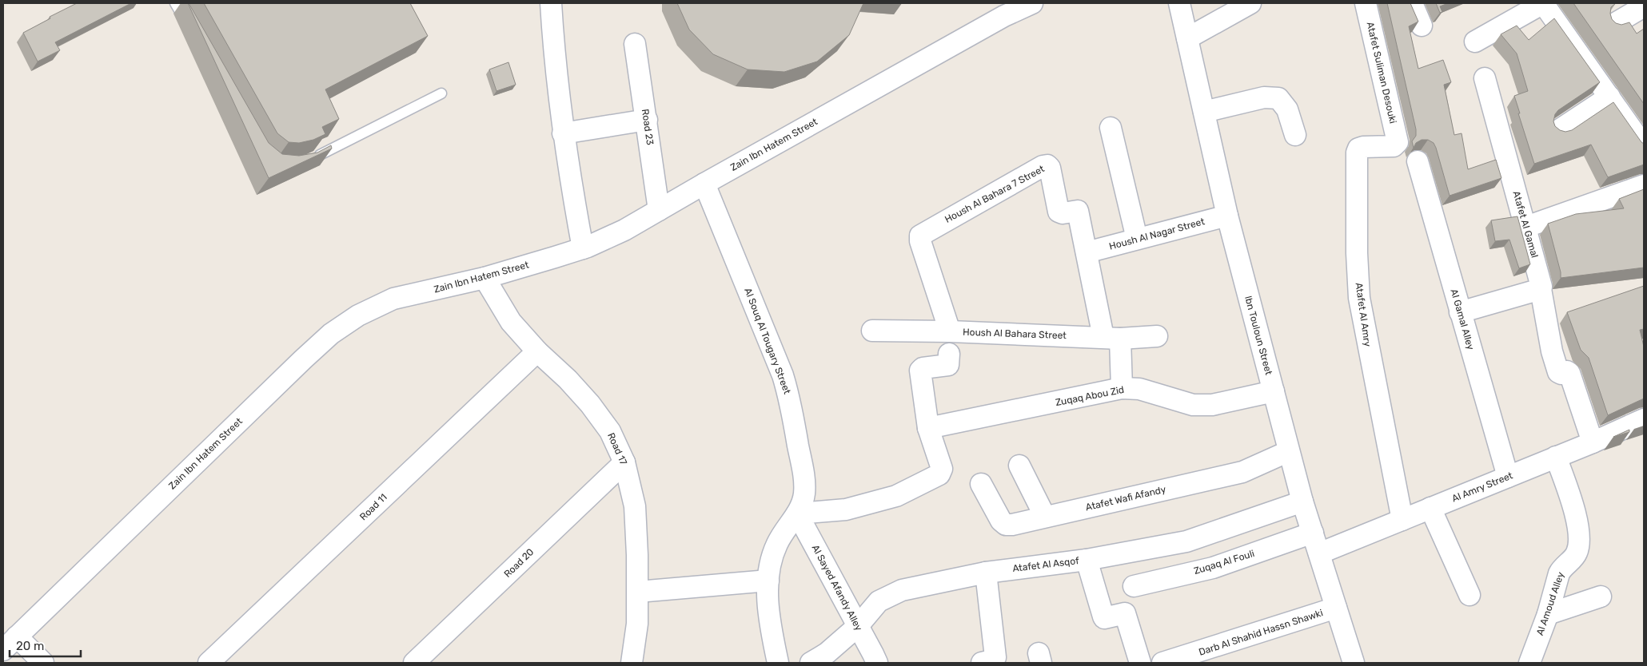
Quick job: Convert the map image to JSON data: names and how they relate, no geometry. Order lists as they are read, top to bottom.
{
  "streets": {
    "street": [
      "Atafet Suliman Desouki",
      "Road 23",
      "Zain Ibn Hatem Street",
      "Housh Al Bahara 7 Street",
      "Atafet Al Gamal",
      "Housh Al Nagar Street",
      "Atafet Al Amry",
      "Al Gamal Alley",
      "Housh Al Bahara Street",
      "Ibn Touloun Street",
      "Al Souq Al Tougary Street",
      "Zuqaq Abou Zid",
      "Road 17",
      "Al Amry Street",
      "Atafet Wafi Afandy",
      "Road 11",
      "Zuqaq Al Fouli",
      "Road 20",
      "Atafet Al Asqof",
      "Al Sayed Afandy Alley",
      "Al Amoud Alley",
      "Darb Al Shahid Hassn Shawki"
    ]
  },
  "crossings": [
    ["Atafet Suliman Desouki", "Atafet Al Amry"],
    ["Road 23", "Zain Ibn Hatem Street"],
    ["Zain Ibn Hatem Street", "Al Souq Al Tougary Street"],
    ["Zain Ibn Hatem Street", "Road 17"],
    ["Housh Al Bahara 7 Street", "Housh Al Nagar Street"],
    ["Housh Al Bahara 7 Street", "Housh Al Bahara Street"],
    ["Housh Al Bahara 7 Street", "Zuqaq Abou Zid"],
    ["Atafet Al Gamal", "Al Amry Street"],
    ["Housh Al Nagar Street", "Ibn Touloun Street"],
    ["Atafet Al Amry", "Al Amry Street"],
    ["Al Gamal Alley", "Al Amry Street"],
    ["Ibn Touloun Street", "Zuqaq Abou Zid"],
    ["Ibn Touloun Street", "Al Amry Street"],
    ["Ibn Touloun Street", "Atafet Wafi Afandy"],
    ["Ibn Touloun Street", "Zuqaq Al Fouli"],
    ["Ibn Touloun Street", "Atafet Al Asqof"],
    ["Ibn Touloun Street", "Darb Al Shahid Hassn Shawki"],
    ["Al Souq Al Tougary Street", "Al Sayed Afandy Alley"],
    ["Road 17", "Road 11"],
    ["Road 17", "Road 20"],
    ["Al Amry Street", "Al Amoud Alley"],
    ["Atafet Al Asqof", "Al Sayed Afandy Alley"]
  ],
  "scale_bar": "20 m"
}
